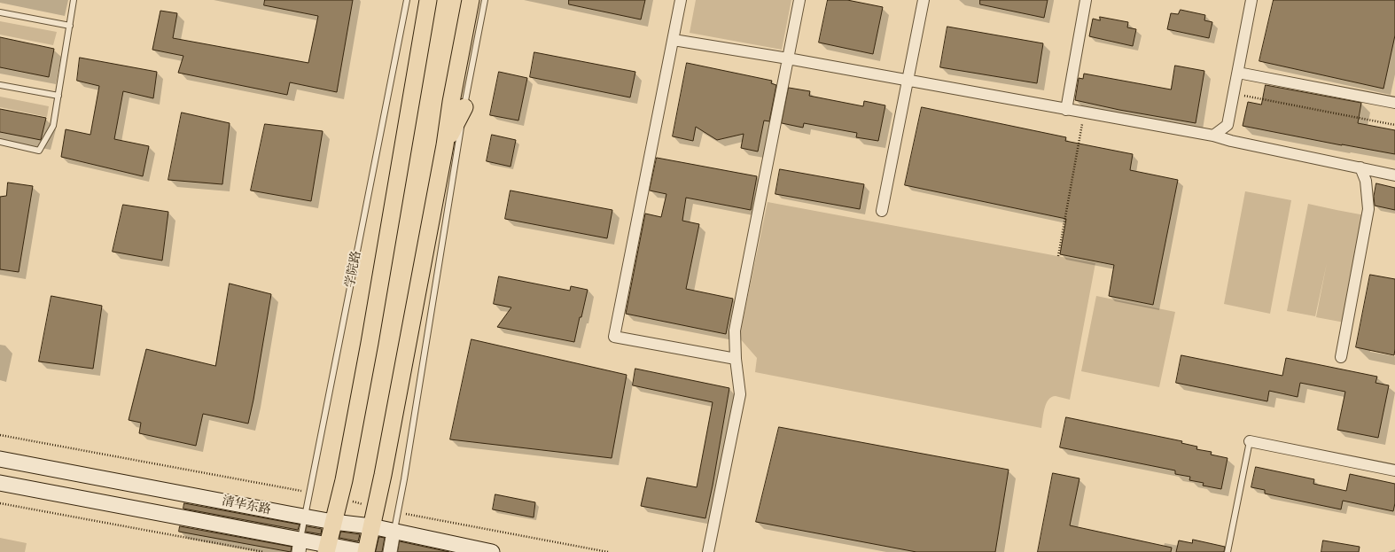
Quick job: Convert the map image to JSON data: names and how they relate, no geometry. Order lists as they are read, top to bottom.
{
  "streets": {
    "main road": ["清华东路"],
    "lane": ["学院路"]
  },
  "crossings": [
    ["学院路", "清华东路"]
  ]
}
